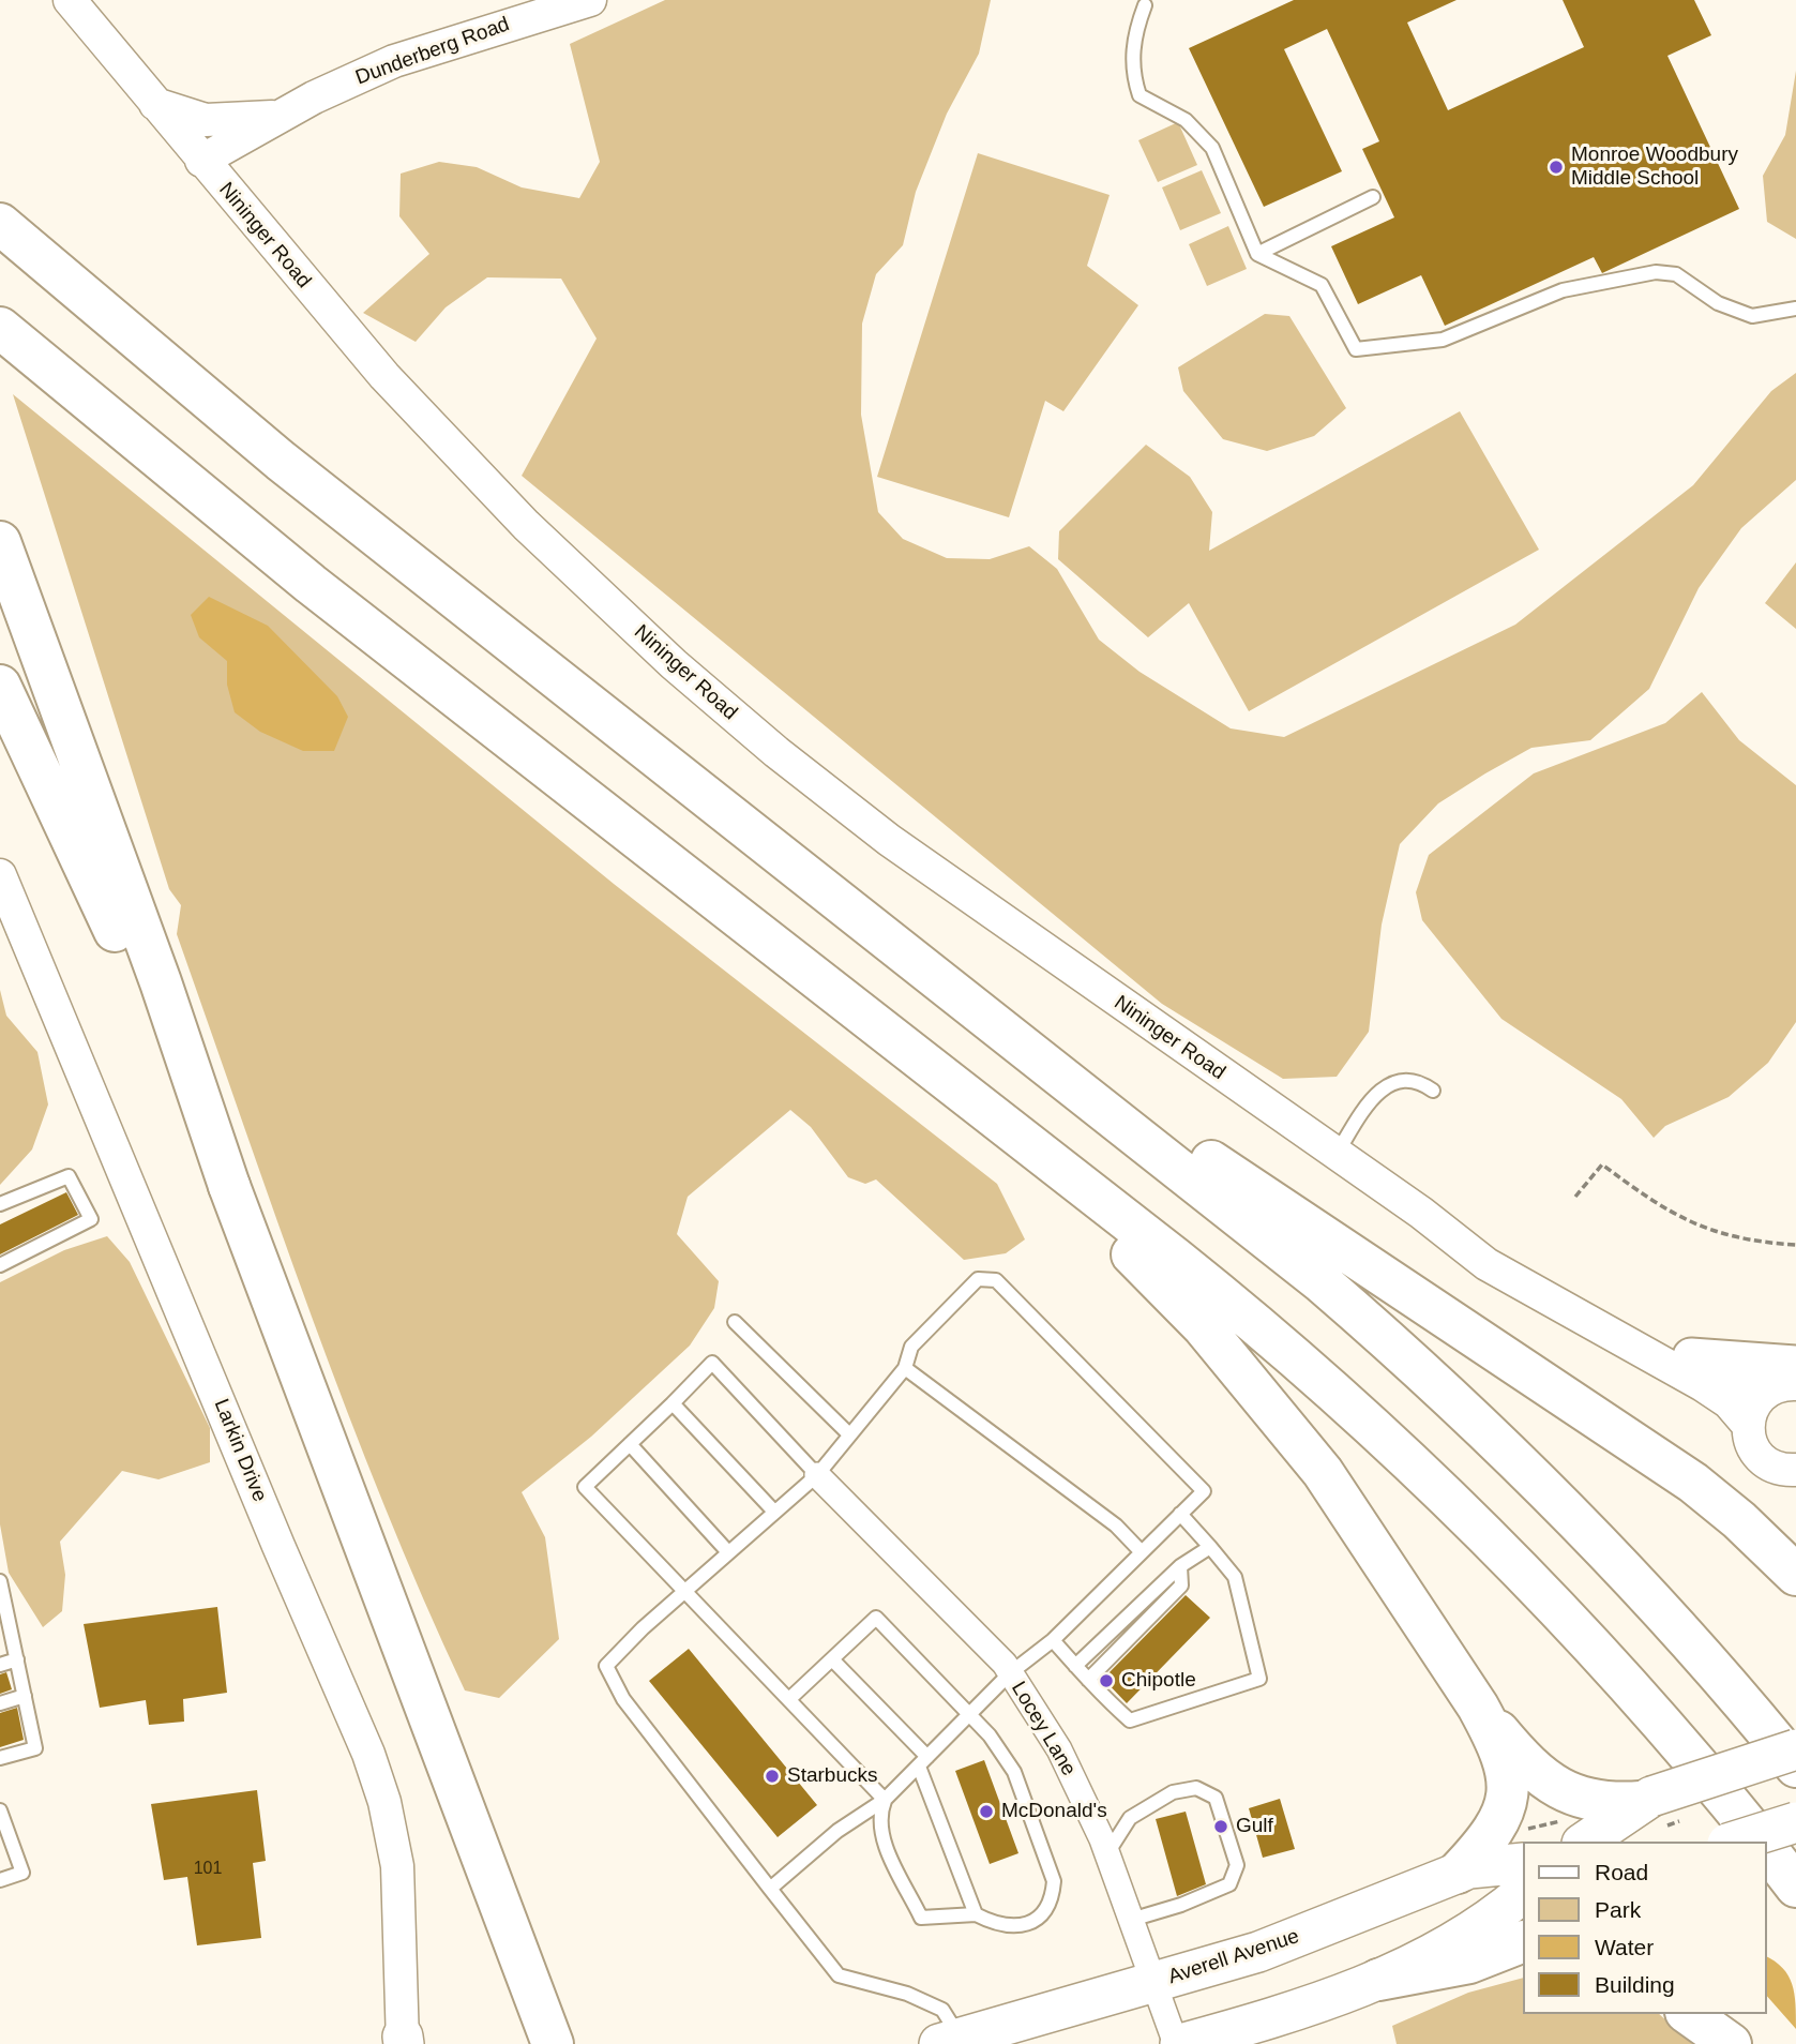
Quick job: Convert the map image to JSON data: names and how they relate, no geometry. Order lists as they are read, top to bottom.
{
  "streets": {
    "main road": ["Averell Avenue"],
    "street": [
      "Dunderberg Road",
      "Nininger Road",
      "Larkin Drive",
      "Locey Lane"
    ]
  },
  "crossings": [
    ["Dunderberg Road", "Nininger Road"],
    ["Locey Lane", "Averell Avenue"]
  ],
  "places": [
    "Monroe Woodbury Middle School",
    "Chipotle",
    "Starbucks",
    "McDonald's",
    "Gulf"
  ],
  "house_numbers": ["101"],
  "legend": [
    "Road",
    "Park",
    "Water",
    "Building"
  ]
}
